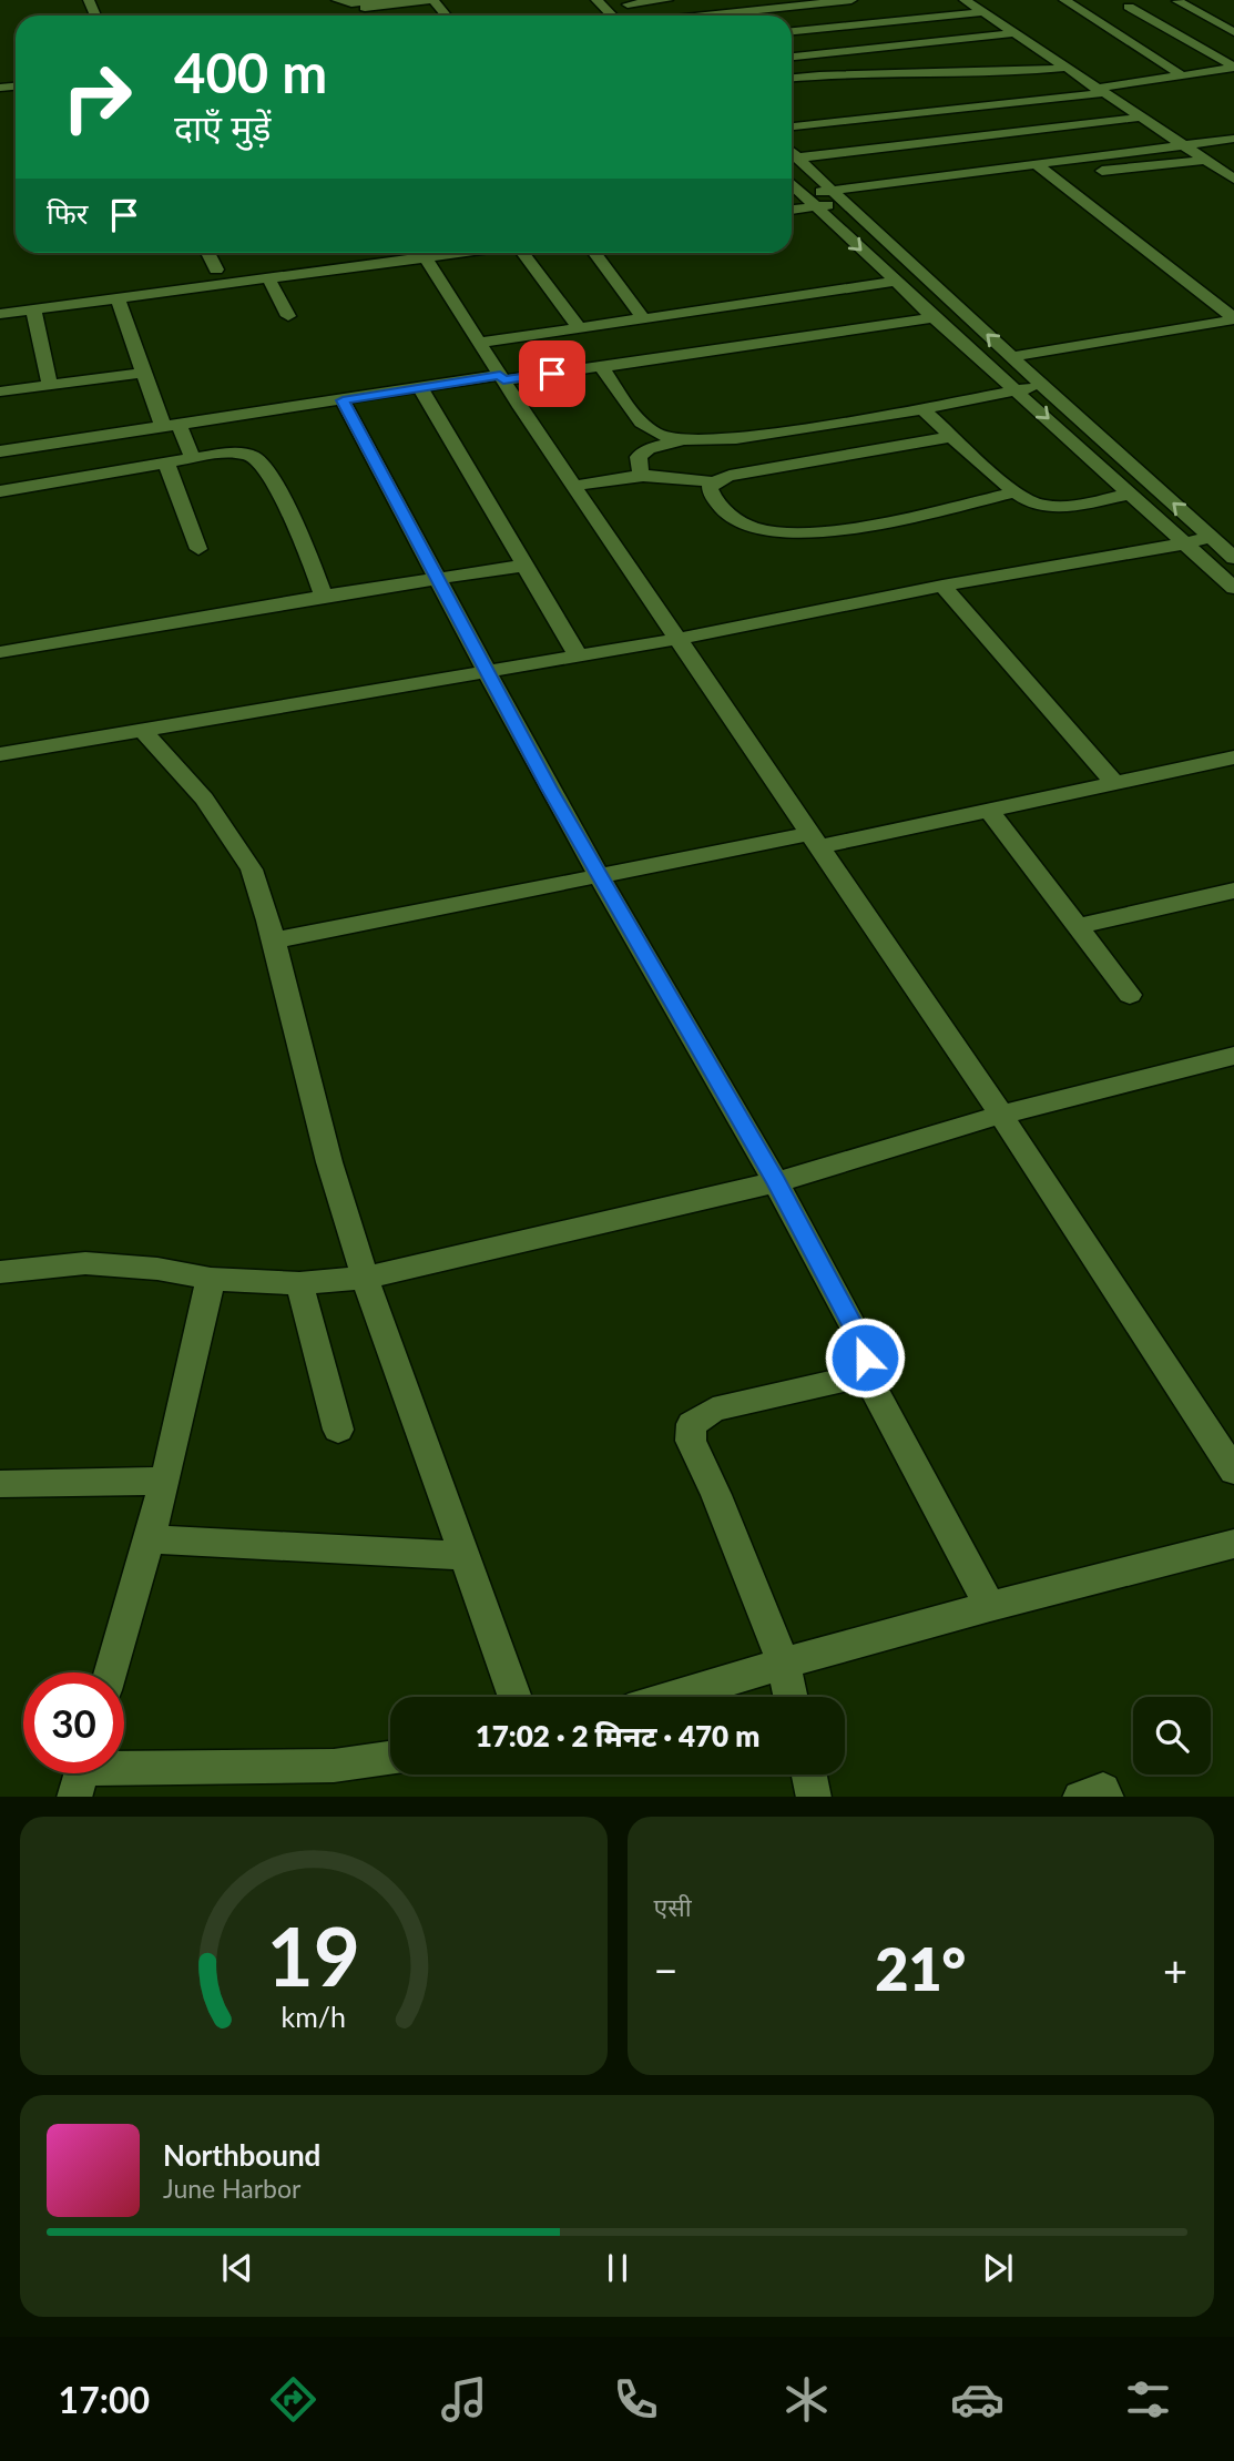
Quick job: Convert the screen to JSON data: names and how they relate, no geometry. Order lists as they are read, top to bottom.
{
  "page": {
    "turn": ["400 m", "दाएँ मुड़ें"],
    "then": "फिर",
    "limit": "30",
    "trip": "17:02 · 2 मिनट · 470 m",
    "tile": "एसी",
    "heat": ["−", "21°", "+"],
    "song": ["Northbound", "June Harbor"],
    "tabs": "17:00",
    "gauge": ["19", "km/h"]
  }
}
